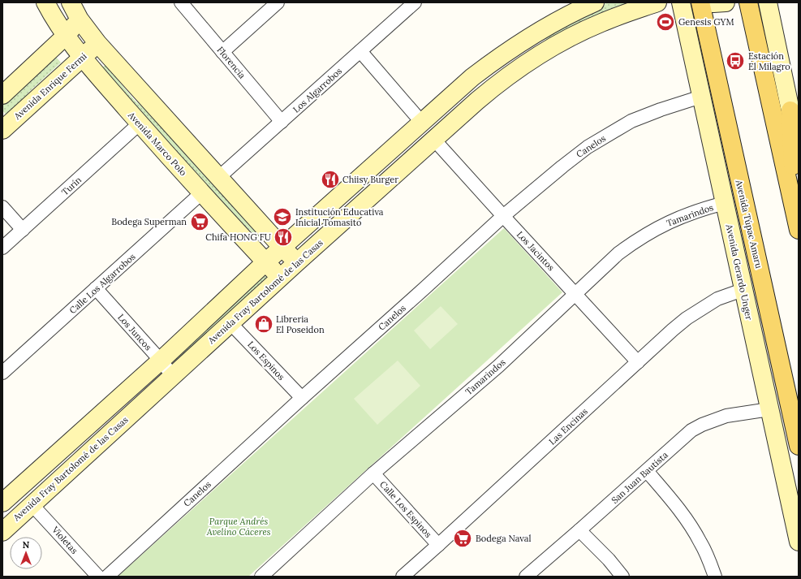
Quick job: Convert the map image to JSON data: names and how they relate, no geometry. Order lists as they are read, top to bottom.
{
  "streets": {
    "main road": ["Avenida Túpac Amaru"],
    "street": [
      "Florencia",
      "Avenida Enrique Fermi",
      "Los Algarrobos",
      "Avenida Marco Polo",
      "Canelos",
      "Turín",
      "Tamarindos",
      "Los Jacintos",
      "Avenida Gerardo Unger",
      "Calle Los Algarrobos",
      "Avenida Fray Bartolomé de las Casas",
      "Los Juncos",
      "Los Espinos",
      "Las Encinas",
      "San Juan Bautista",
      "Calle Los Espinos",
      "Violetas"
    ]
  },
  "crossings": [
    ["Florencia", "Los Algarrobos"],
    ["Avenida Enrique Fermi", "Avenida Marco Polo"],
    ["Avenida Marco Polo", "Turín"],
    ["Avenida Marco Polo", "Calle Los Algarrobos"],
    ["Avenida Marco Polo", "Avenida Fray Bartolomé de las Casas"],
    ["Canelos", "Los Jacintos"],
    ["Canelos", "Avenida Gerardo Unger"],
    ["Canelos", "Los Espinos"],
    ["Tamarindos", "Los Jacintos"],
    ["Tamarindos", "Avenida Gerardo Unger"],
    ["Tamarindos", "Calle Los Espinos"],
    ["Los Jacintos", "Avenida Fray Bartolomé de las Casas"],
    ["Los Jacintos", "Las Encinas"],
    ["Avenida Gerardo Unger", "Las Encinas"],
    ["Avenida Gerardo Unger", "San Juan Bautista"],
    ["Calle Los Algarrobos", "Los Juncos"],
    ["Avenida Fray Bartolomé de las Casas", "Los Juncos"],
    ["Avenida Fray Bartolomé de las Casas", "Los Espinos"],
    ["Avenida Fray Bartolomé de las Casas", "Violetas"],
    ["Las Encinas", "Calle Los Espinos"]
  ],
  "parks": ["Parque Andrés Avelino Cáceres"],
  "places": {
    "sports": ["Genesis GYM"],
    "bus stop": ["Estación El Milagro"],
    "restaurant": ["Chiisy Burger", "Chifa HONG FU"],
    "school or university": ["Institución Educativa Inicial Tomasito"],
    "supermarket": ["Bodega Superman", "Bodega Naval"],
    "shop": ["Libreria El Poseidon"]
  },
  "north": "top"
}
